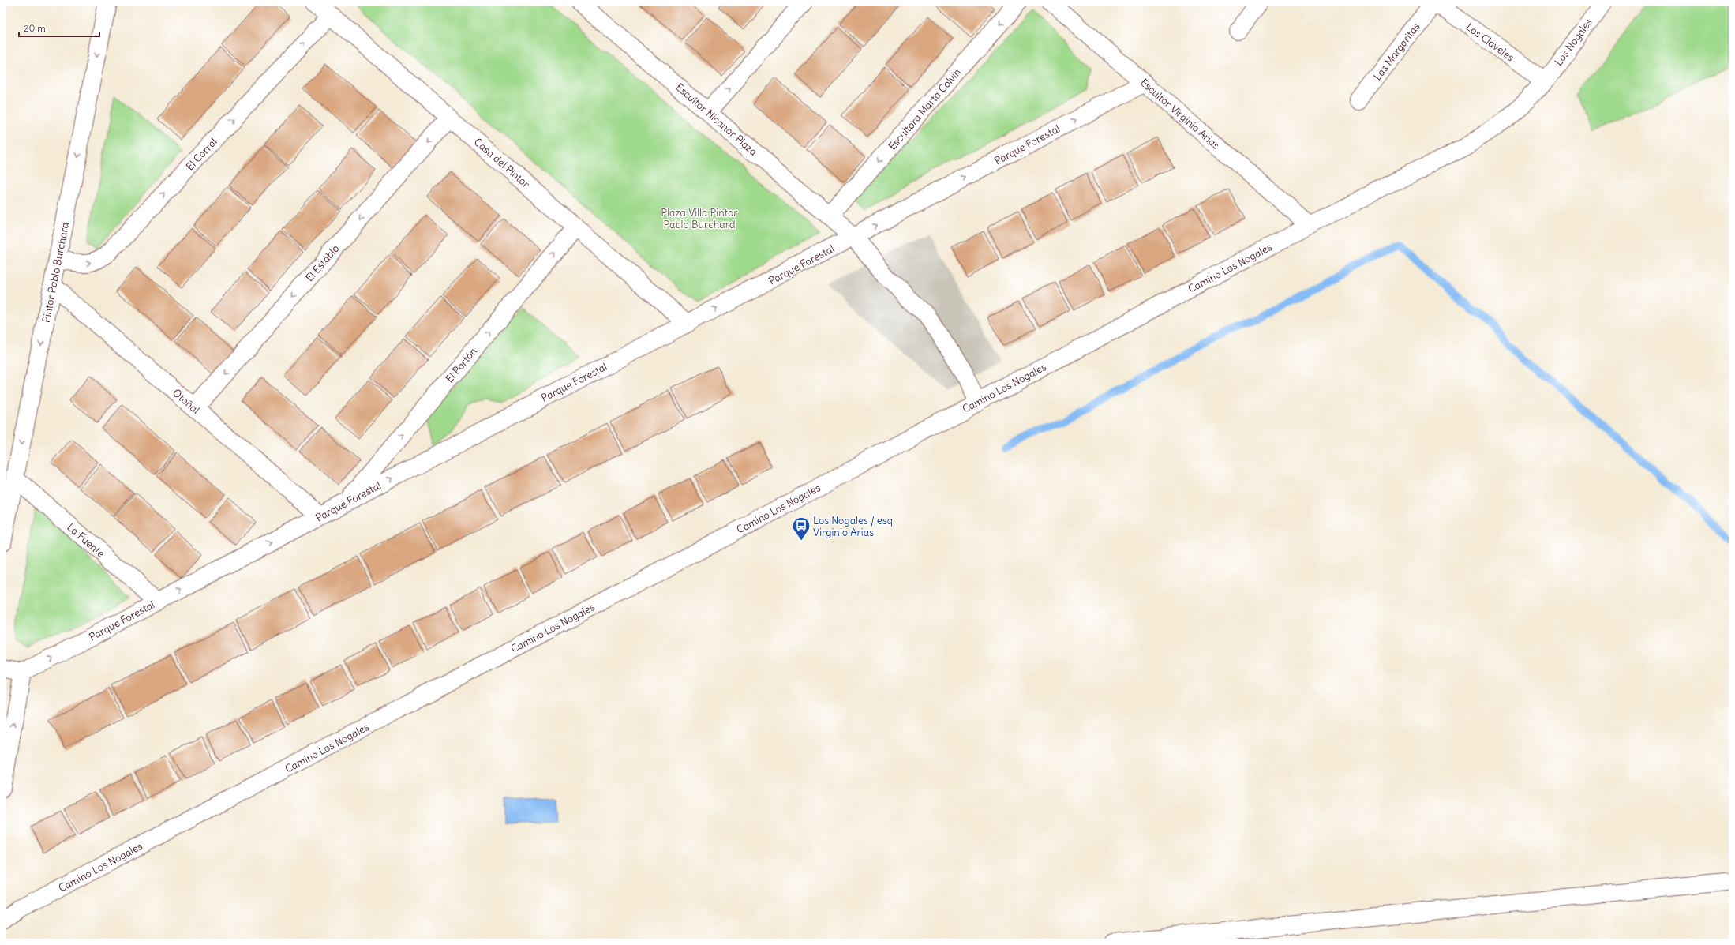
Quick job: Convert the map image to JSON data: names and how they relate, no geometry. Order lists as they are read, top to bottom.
{
  "streets": {
    "street": [
      "Los Claveles",
      "Los Nogales",
      "Las Margaritas",
      "Escultora Marta Colvin",
      "Escultor Virginio Arias",
      "Escultor Nicanor Plaza",
      "Parque Forestal",
      "El Corral",
      "Casa del Pintor",
      "El Establo",
      "Camino Los Nogales",
      "Pintor Pablo Burchard",
      "El Portón",
      "Otoñal",
      "La Fuente"
    ]
  },
  "crossings": [
    ["Los Claveles", "Los Nogales"],
    ["Los Claveles", "Camino Los Nogales"],
    ["Los Nogales", "Camino Los Nogales"],
    ["Escultora Marta Colvin", "Escultor Nicanor Plaza"],
    ["Escultor Virginio Arias", "Parque Forestal"],
    ["Escultor Virginio Arias", "Camino Los Nogales"],
    ["Escultor Nicanor Plaza", "Parque Forestal"],
    ["Escultor Nicanor Plaza", "Camino Los Nogales"],
    ["Parque Forestal", "Casa del Pintor"],
    ["Parque Forestal", "El Portón"],
    ["Parque Forestal", "Otoñal"],
    ["Parque Forestal", "La Fuente"],
    ["El Corral", "Casa del Pintor"],
    ["El Corral", "Pintor Pablo Burchard"],
    ["Casa del Pintor", "El Establo"],
    ["Casa del Pintor", "El Portón"],
    ["El Establo", "Otoñal"],
    ["Pintor Pablo Burchard", "Otoñal"],
    ["Pintor Pablo Burchard", "La Fuente"]
  ],
  "one_way": [
    "Escultora Marta Colvin",
    "Parque Forestal",
    "El Corral",
    "El Establo",
    "Pintor Pablo Burchard",
    "El Portón"
  ],
  "parks": ["Plaza Villa Pintor Pablo Burchard"],
  "places": {
    "bus stop": ["Los Nogales / esq. Virginio Arias"]
  },
  "scale_bar": "20 m"
}
